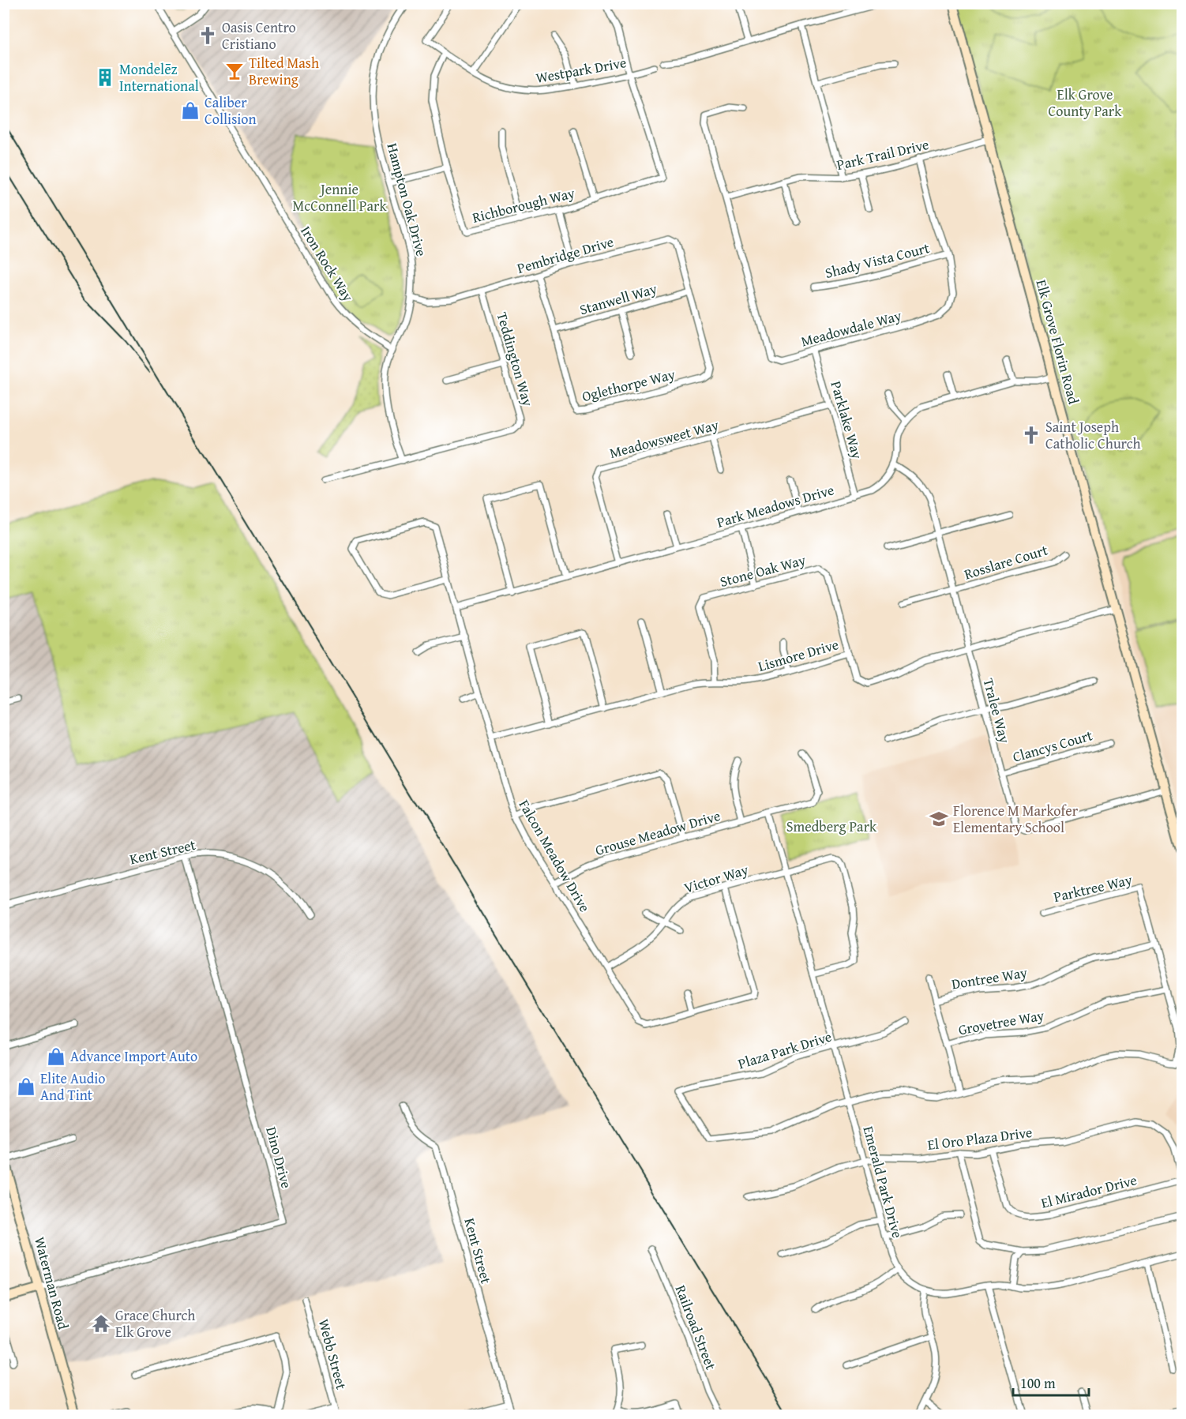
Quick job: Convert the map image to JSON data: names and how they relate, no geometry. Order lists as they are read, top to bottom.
{
  "streets": {
    "main road": ["Elk Grove Florin Road", "Waterman Road"],
    "street": [
      "Westpark Drive",
      "Park Trail Drive",
      "Hampton Oak Drive",
      "Richborough Way",
      "Pembridge Drive",
      "Shady Vista Court",
      "Iron Rock Way",
      "Stanwell Way",
      "Meadowdale Way",
      "Teddington Way",
      "Oglethorpe Way",
      "Parklake Way",
      "Meadowsweet Way",
      "Park Meadows Drive",
      "Rosslare Court",
      "Stone Oak Way",
      "Lismore Drive",
      "Tralee Way",
      "Clancys Court",
      "Grouse Meadow Drive",
      "Kent Street",
      "Falcon Meadow Drive",
      "Victor Way",
      "Parktree Way",
      "Dontree Way",
      "Grovetree Way",
      "Plaza Park Drive",
      "El Oro Plaza Drive",
      "Dino Drive",
      "Emerald Park Drive",
      "El Mirador Drive",
      "Railroad Street",
      "Webb Street"
    ]
  },
  "crossings": [
    ["Westpark Drive", "Richborough Way"],
    ["Park Trail Drive", "Meadowdale Way"],
    ["Park Trail Drive", "Elk Grove Florin Road"],
    ["Hampton Oak Drive", "Pembridge Drive"],
    ["Hampton Oak Drive", "Iron Rock Way"],
    ["Hampton Oak Drive", "Teddington Way"],
    ["Pembridge Drive", "Stanwell Way"],
    ["Pembridge Drive", "Teddington Way"],
    ["Pembridge Drive", "Oglethorpe Way"],
    ["Shady Vista Court", "Meadowdale Way"],
    ["Stanwell Way", "Oglethorpe Way"],
    ["Meadowdale Way", "Parklake Way"],
    ["Elk Grove Florin Road", "Park Meadows Drive"],
    ["Elk Grove Florin Road", "Lismore Drive"],
    ["Elk Grove Florin Road", "Tralee Way"],
    ["Parklake Way", "Meadowsweet Way"],
    ["Parklake Way", "Park Meadows Drive"],
    ["Meadowsweet Way", "Park Meadows Drive"],
    ["Park Meadows Drive", "Tralee Way"],
    ["Park Meadows Drive", "Falcon Meadow Drive"],
    ["Rosslare Court", "Tralee Way"],
    ["Stone Oak Way", "Lismore Drive"],
    ["Lismore Drive", "Tralee Way"],
    ["Lismore Drive", "Falcon Meadow Drive"],
    ["Tralee Way", "Clancys Court"],
    ["Grouse Meadow Drive", "Falcon Meadow Drive"],
    ["Grouse Meadow Drive", "Emerald Park Drive"],
    ["Kent Street", "Dino Drive"],
    ["Falcon Meadow Drive", "Victor Way"],
    ["Victor Way", "Emerald Park Drive"],
    ["Parktree Way", "Dontree Way"],
    ["Parktree Way", "Grovetree Way"],
    ["Parktree Way", "Plaza Park Drive"],
    ["Plaza Park Drive", "Emerald Park Drive"],
    ["El Oro Plaza Drive", "Emerald Park Drive"],
    ["El Oro Plaza Drive", "El Mirador Drive"],
    ["Dino Drive", "Waterman Road"]
  ],
  "parks": ["Elk Grove County Park", "Jennie McConnell Park", "Smedberg Park"],
  "places": {
    "church": ["Oasis Centro Cristiano", "Saint Joseph Catholic Church"],
    "bar": ["Tilted Mash Brewing"],
    "building": ["Mondelēz International"],
    "shop": ["Caliber Collision", "Advance Import Auto", "Elite Audio And Tint"],
    "school or university": ["Florence M Markofer Elementary School"],
    "temple": ["Grace Church Elk Grove"]
  },
  "scale_bar": "100 m"
}
